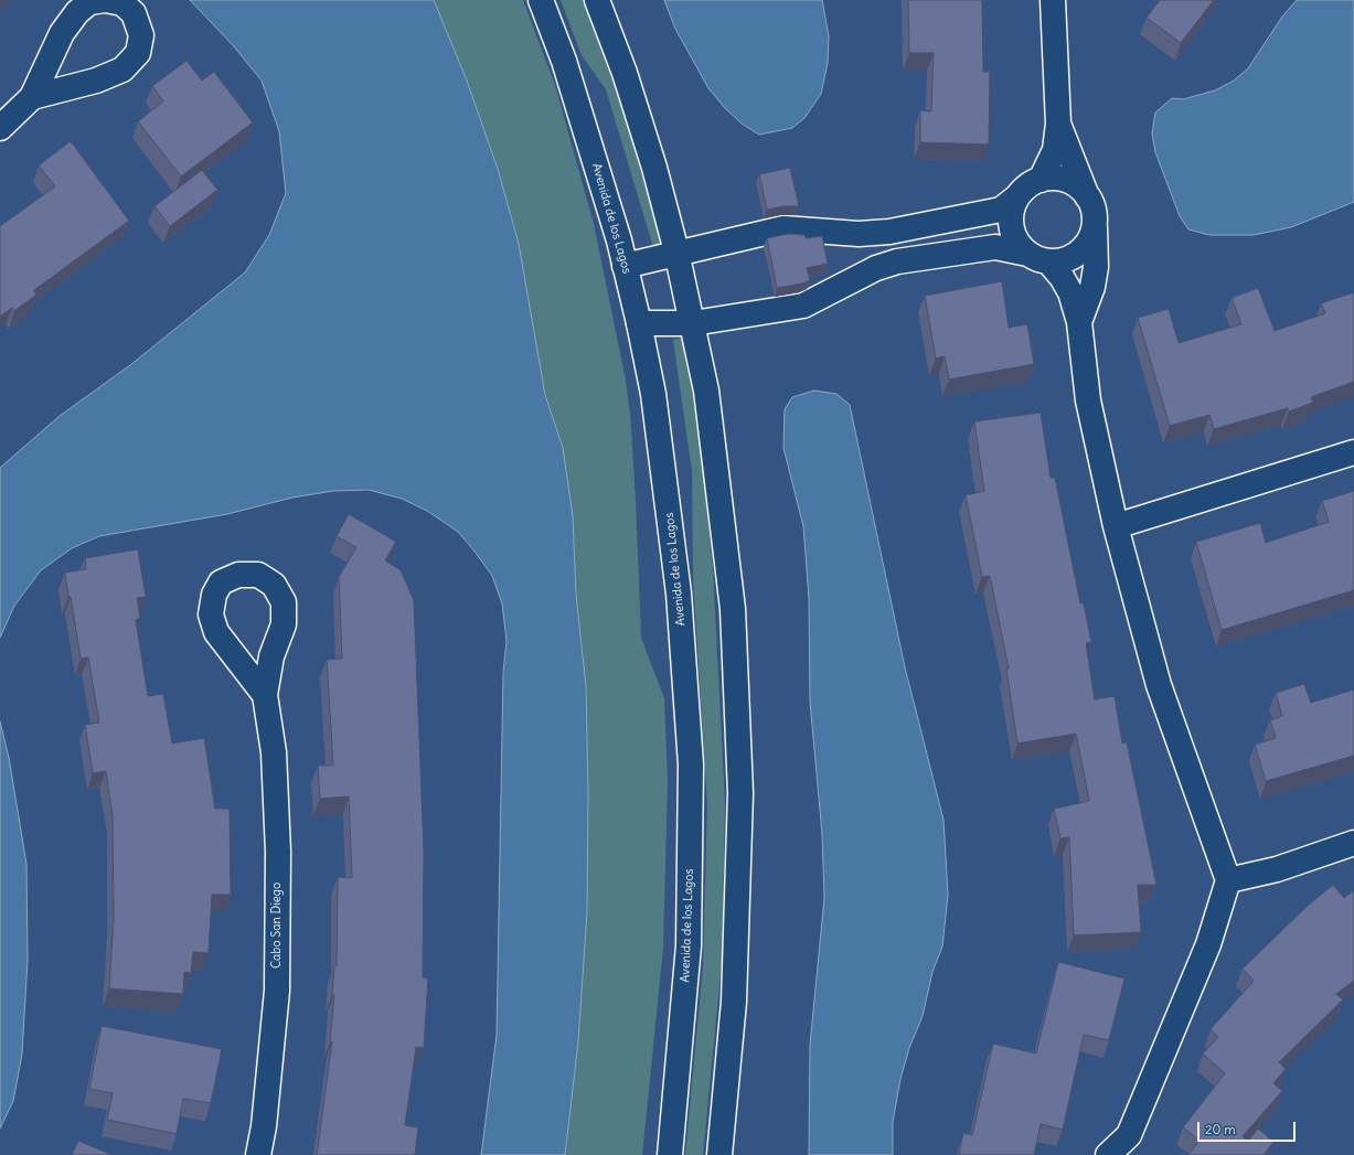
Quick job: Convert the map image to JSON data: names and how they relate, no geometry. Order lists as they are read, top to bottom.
{
  "streets": {
    "street": ["Avenida de los Lagos", "Cabo San Diego"]
  },
  "scale_bar": "20 m"
}
